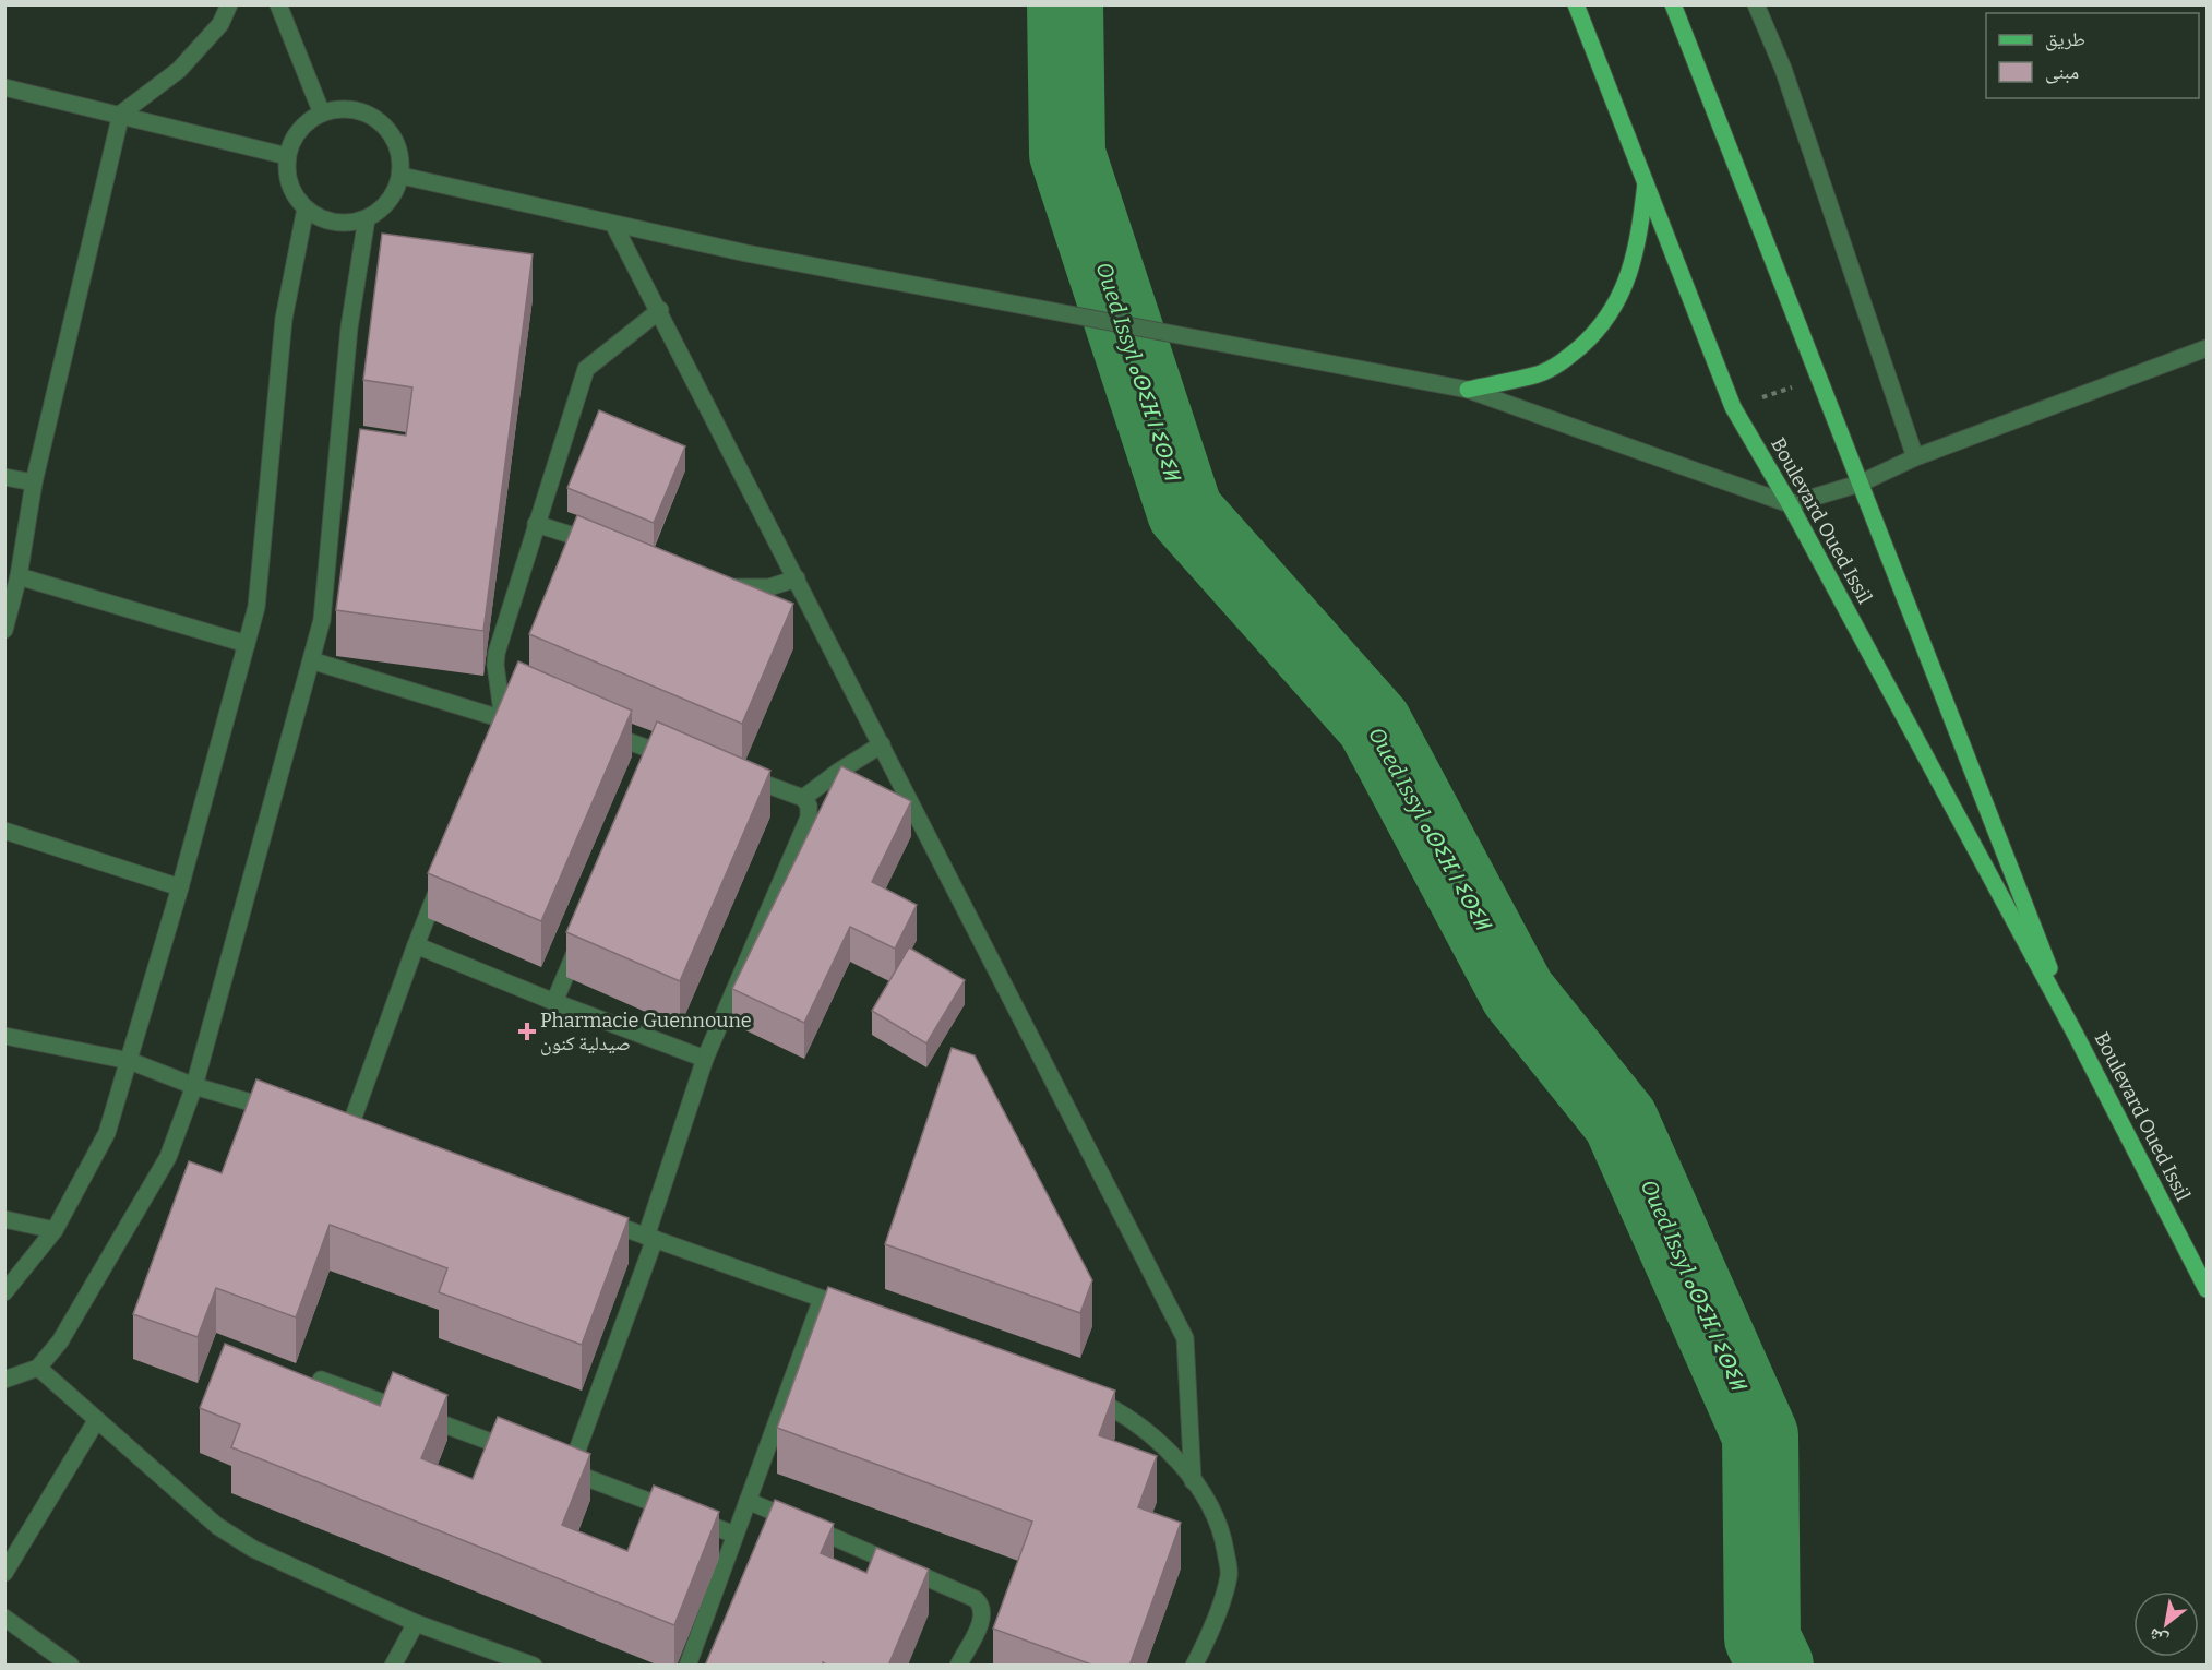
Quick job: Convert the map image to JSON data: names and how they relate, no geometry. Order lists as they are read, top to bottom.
{
  "streets": {
    "main road": ["Boulevard Oued Issil"]
  },
  "water": ["Oued Issyl ⴰⵙⵉⴼ ⵏ ⵉⵙⵉⵍ"],
  "places": {
    "health": ["Pharmacie Guennoune صيدلية كنون"]
  },
  "legend": ["طريق", "مبنى"],
  "north": "bottom left"
}
